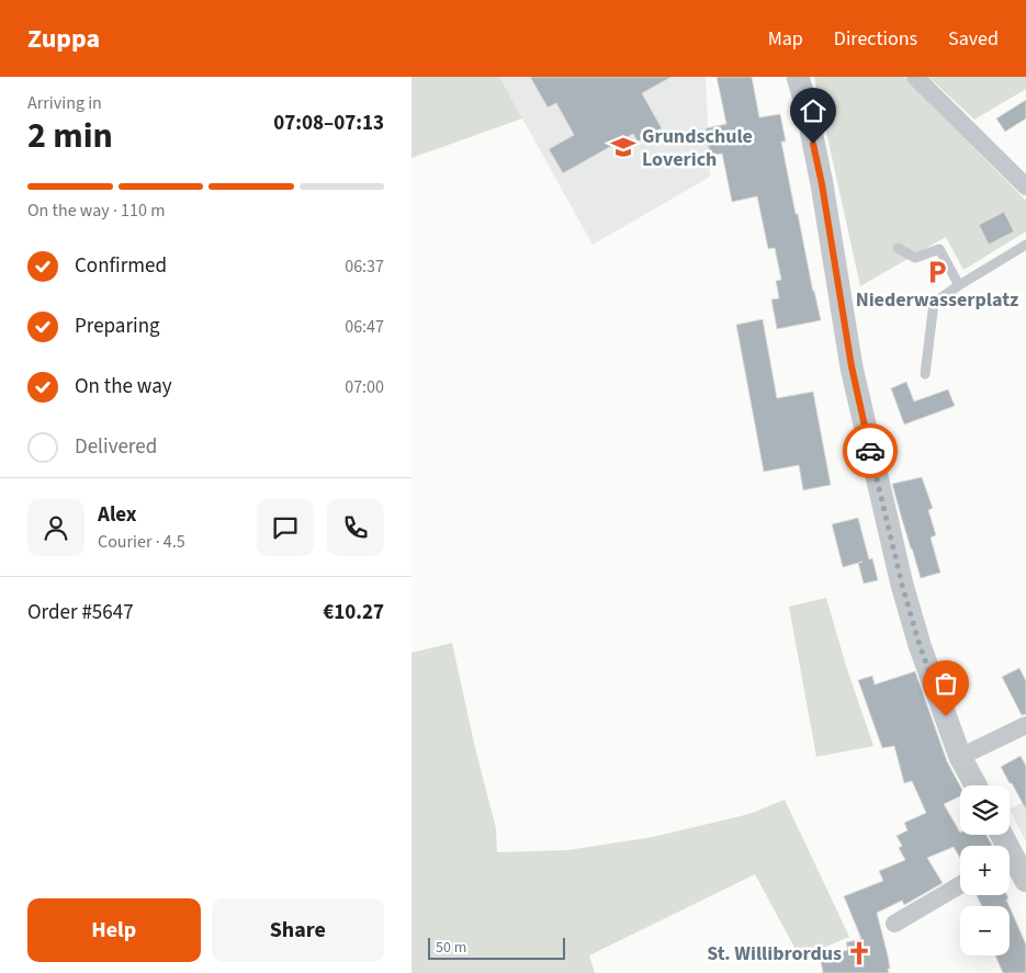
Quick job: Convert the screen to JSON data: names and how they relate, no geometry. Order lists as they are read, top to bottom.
{
  "places": {
    "school or university": ["Grundschule Loverich"],
    "parking": ["Niederwasserplatz"],
    "church": ["St. Willibrordus"]
  },
  "scale_bar": "50 m",
  "page": {
    "header": "Zuppa",
    "nav": ["Map", "Directions", "Saved"],
    "heading": ["2 min", "Arriving in", "07:08–07:13"],
    "panel": [
      "Alex",
      "Courier · 4.5",
      "Order #5647",
      "€10.27"
    ],
    "bar": "On the way · 110 m",
    "list": [
      ["Confirmed", "06:37"],
      ["Preparing", "06:47"],
      ["On the way", "07:00"],
      "Delivered"
    ],
    "map_buttons": ["+", "−"],
    "buttons": ["Help", "Share"],
    "scale": "50 m"
  }
}
